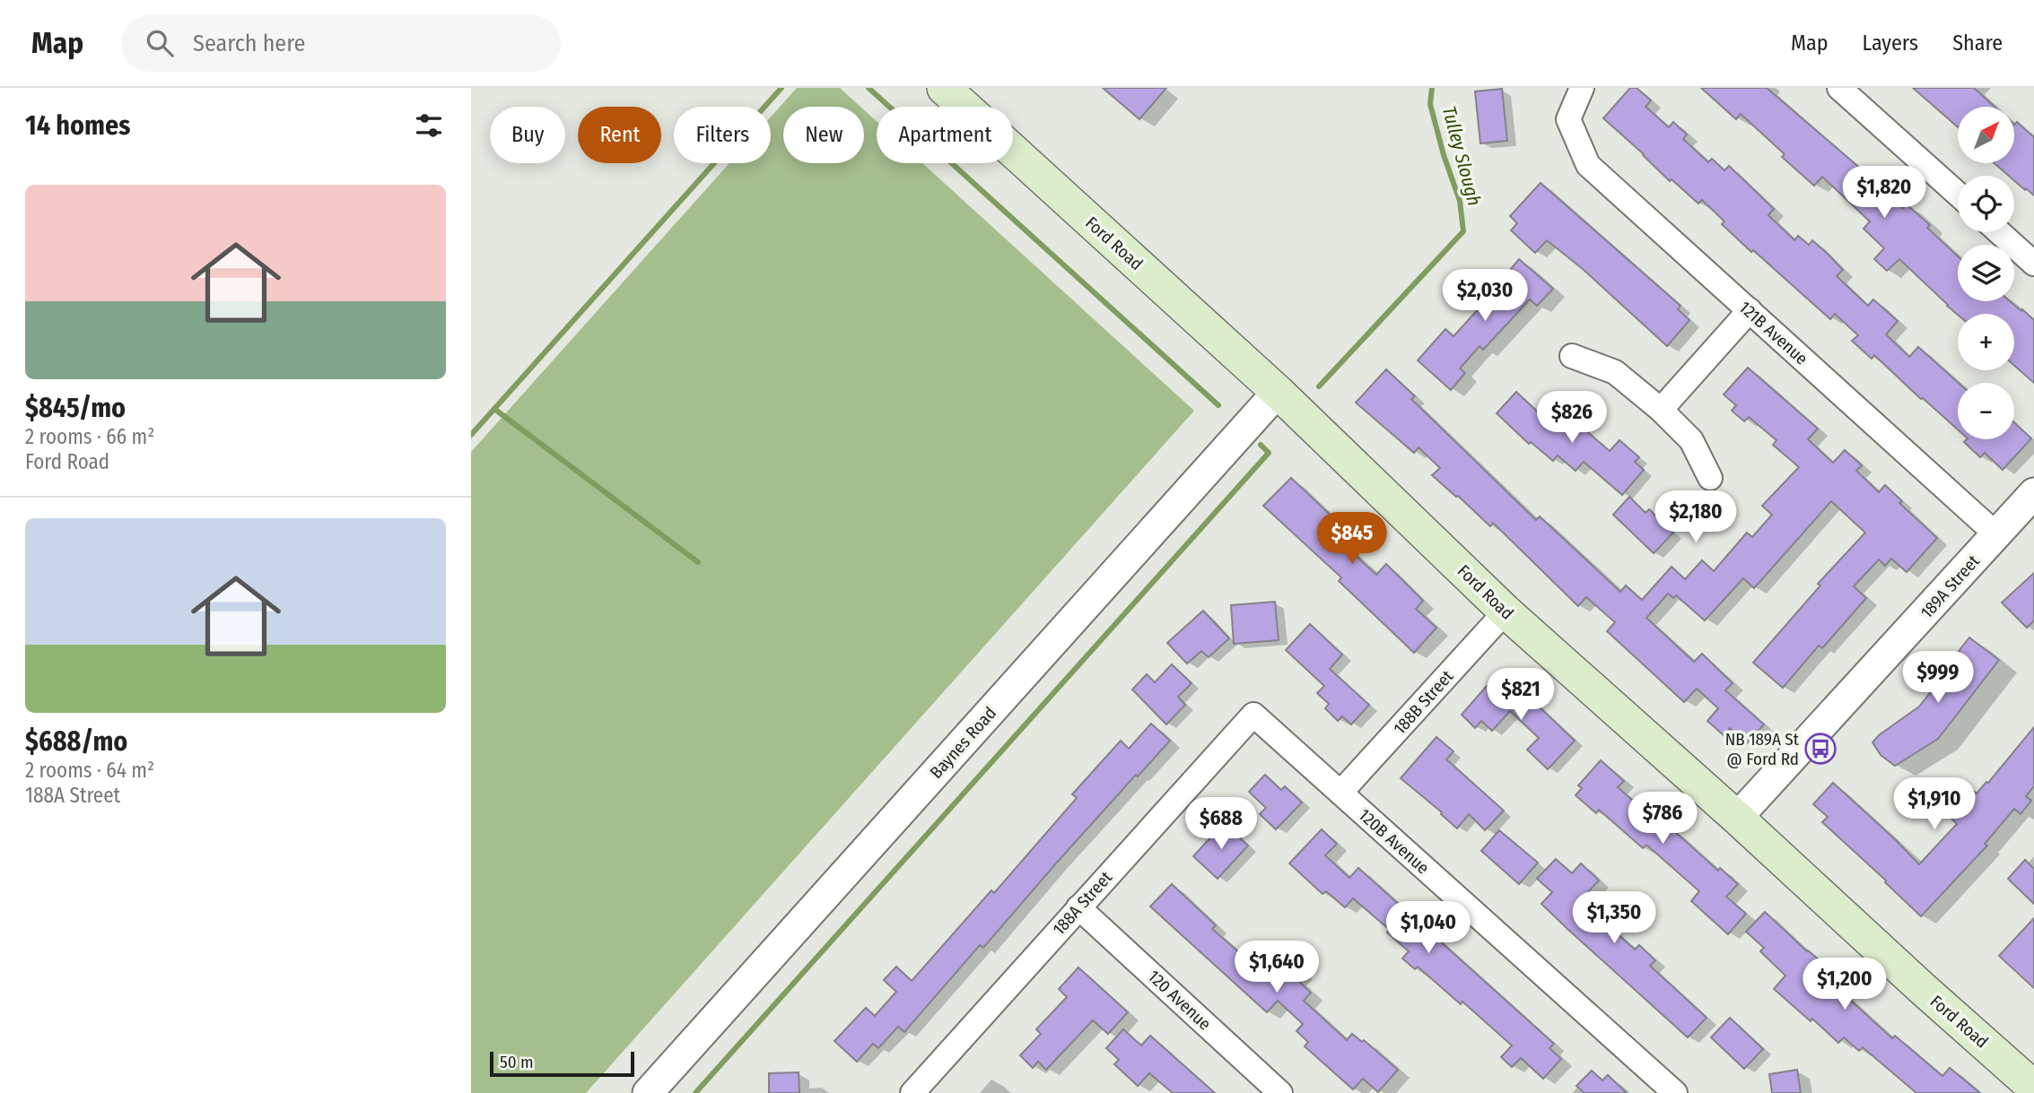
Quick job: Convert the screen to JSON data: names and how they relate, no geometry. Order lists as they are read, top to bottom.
{
  "streets": {
    "main road": ["Ford Road"],
    "street": [
      "121B Avenue",
      "189A Street",
      "188B Street",
      "Baynes Road",
      "120B Avenue",
      "188A Street",
      "120 Avenue"
    ]
  },
  "crossings": [
    ["Ford Road", "189A Street"],
    ["Ford Road", "188B Street"],
    ["Ford Road", "Baynes Road"],
    ["121B Avenue", "189A Street"],
    ["188B Street", "120B Avenue"],
    ["120B Avenue", "188A Street"],
    ["188A Street", "120 Avenue"]
  ],
  "water": ["Tulley Slough"],
  "places": {
    "bus stop": ["NB 189A St @ Ford Rd"]
  },
  "scale_bar": "50 m",
  "north": "top right",
  "page": {
    "header": "Map",
    "search": "Search here",
    "nav": ["Map", "Layers", "Share"],
    "heading": "14 homes",
    "map_buttons": ["+", "−"],
    "chip": [
      "Buy",
      "Rent",
      "Filters",
      "New",
      "Apartment"
    ],
    "list": [
      {
        "name": "$845/mo",
        "note": "2 rooms · 66 m² · Ford Road"
      },
      {
        "name": "$688/mo",
        "note": "2 rooms · 64 m² · 188A Street"
      }
    ],
    "price": [
      "$1,820",
      "$2,030",
      "$826",
      "$2,180",
      "$845",
      "$999",
      "$821",
      "$1,910",
      "$786",
      "$688",
      "$1,350",
      "$1,040",
      "$1,640",
      "$1,200"
    ],
    "scale": "50 m"
  }
}
